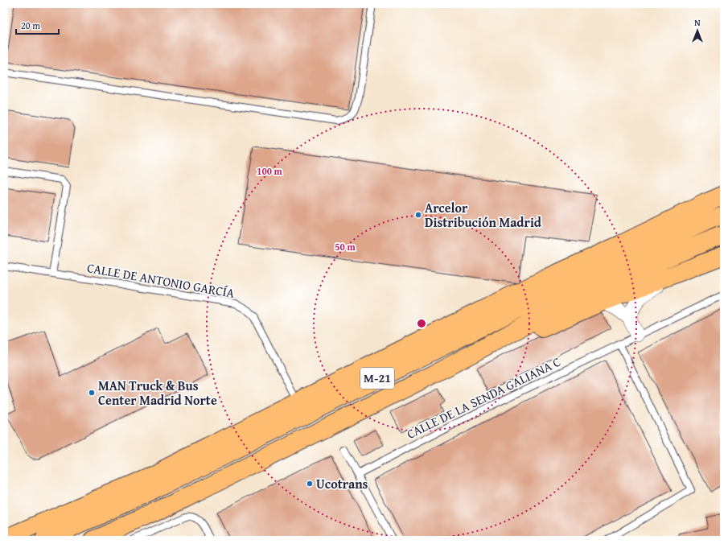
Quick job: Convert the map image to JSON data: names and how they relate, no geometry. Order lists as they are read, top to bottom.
{
  "streets": {
    "highway": ["M-21"],
    "lane": ["CALLE DE ANTONIO GARCÍA", "CALLE DE LA SENDA GALIANA C"]
  },
  "places": ["Arcelor Distribución Madrid", "MAN Truck & Bus Center Madrid Norte", "Ucotrans"],
  "scale_bar": "20 m",
  "north": "top",
  "rings": ["100 m", "50 m"]
}
